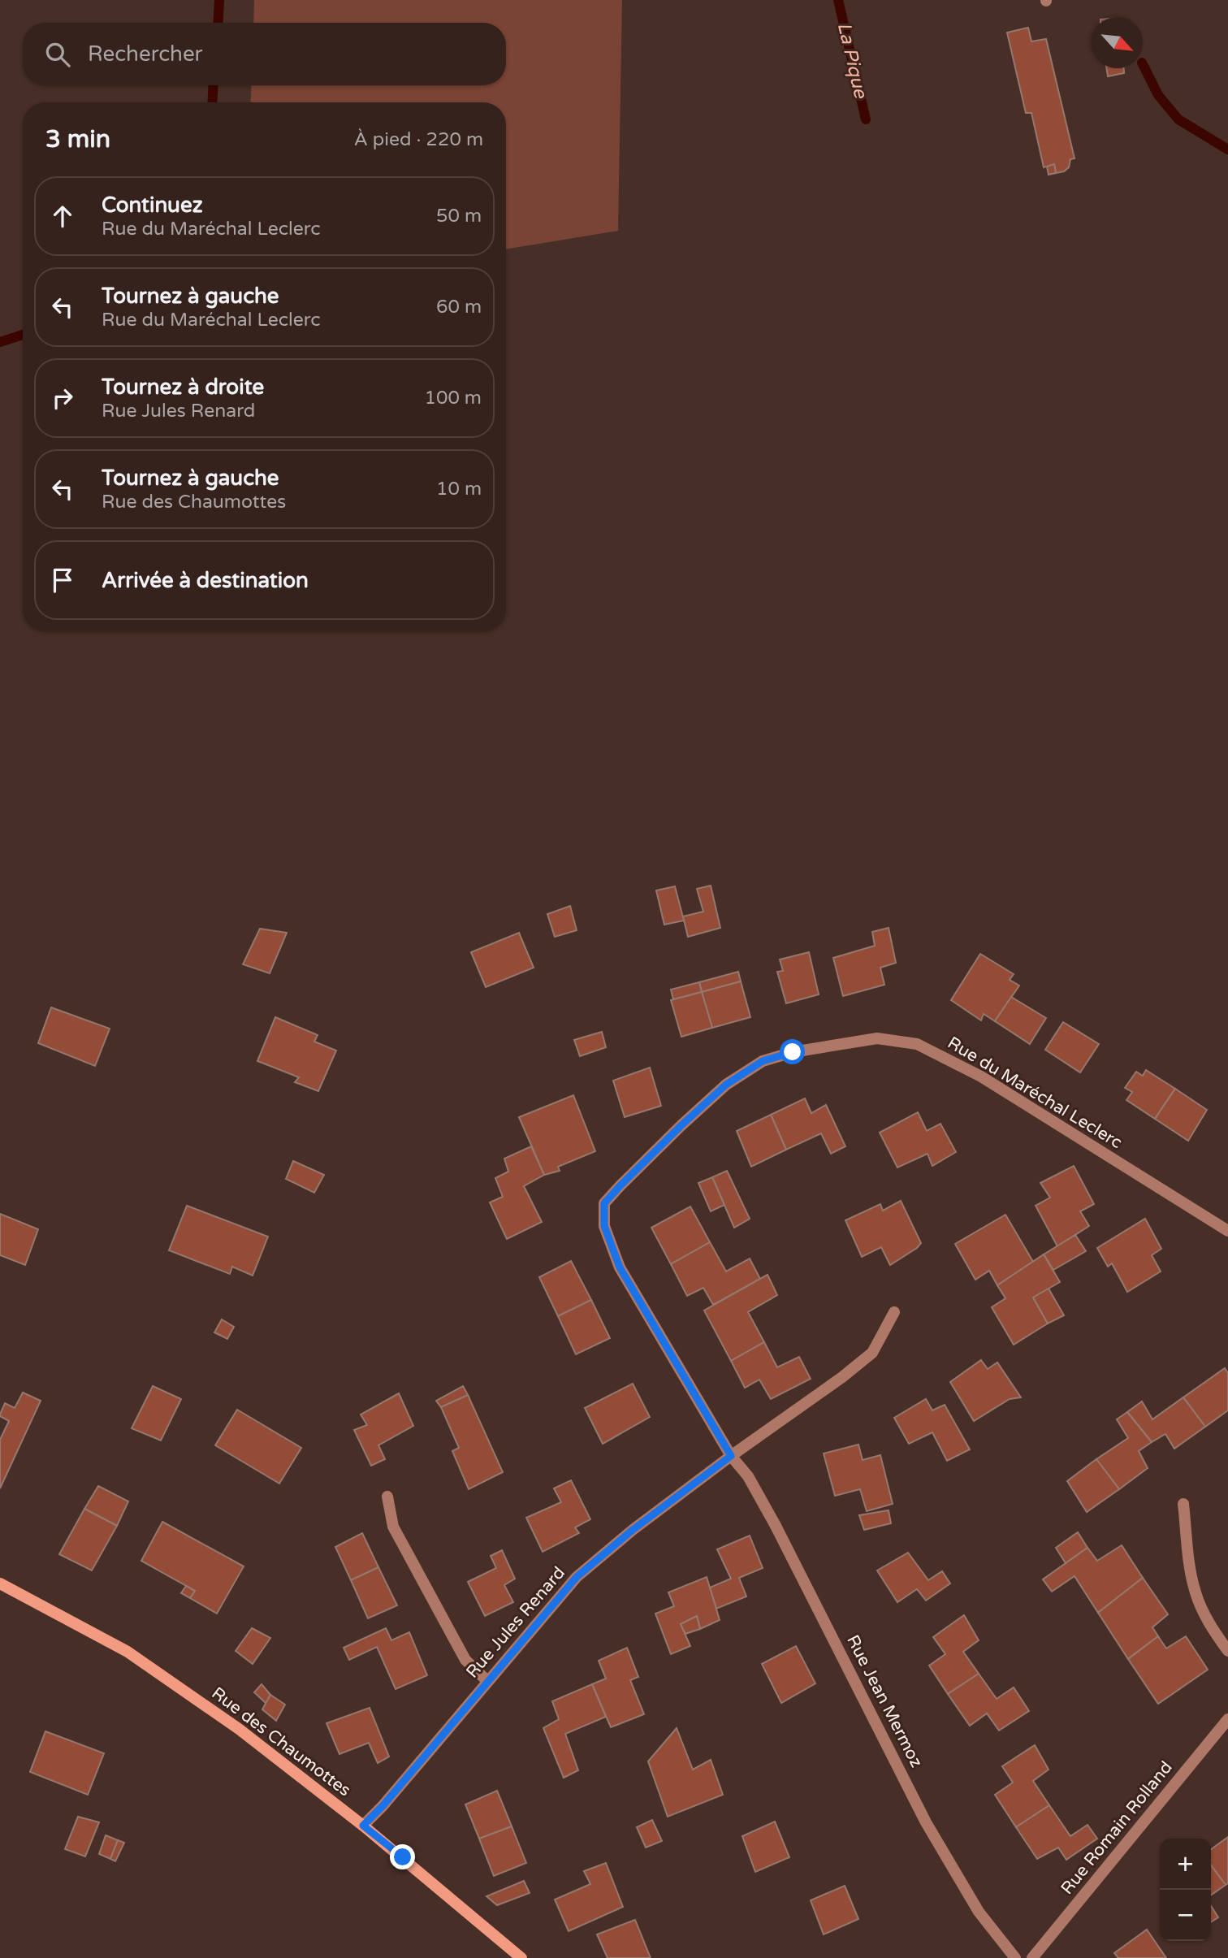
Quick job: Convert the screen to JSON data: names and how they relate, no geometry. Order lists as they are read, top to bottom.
{
  "streets": {
    "street": [
      "Rue du Maréchal Leclerc",
      "Rue Jules Renard",
      "Rue Jean Mermoz",
      "Rue des Chaumottes",
      "Rue Romain Rolland"
    ]
  },
  "crossings": [
    ["Rue du Maréchal Leclerc", "Rue Jules Renard"],
    ["Rue du Maréchal Leclerc", "Rue Jean Mermoz"],
    ["Rue Jules Renard", "Rue Jean Mermoz"],
    ["Rue Jules Renard", "Rue des Chaumottes"]
  ],
  "water": ["La Pique"],
  "north": "bottom right",
  "page": {
    "search": "Rechercher",
    "heading": ["3 min", "À pied · 220 m"],
    "list": [
      ["Continuez", "Rue du Maréchal Leclerc", "50 m"],
      ["Tournez à gauche", "Rue du Maréchal Leclerc", "60 m"],
      ["Tournez à droite", "Rue Jules Renard", "100 m"],
      ["Tournez à gauche", "Rue des Chaumottes", "10 m"],
      "Arrivée à destination"
    ],
    "map_buttons": ["+", "−"]
  }
}
